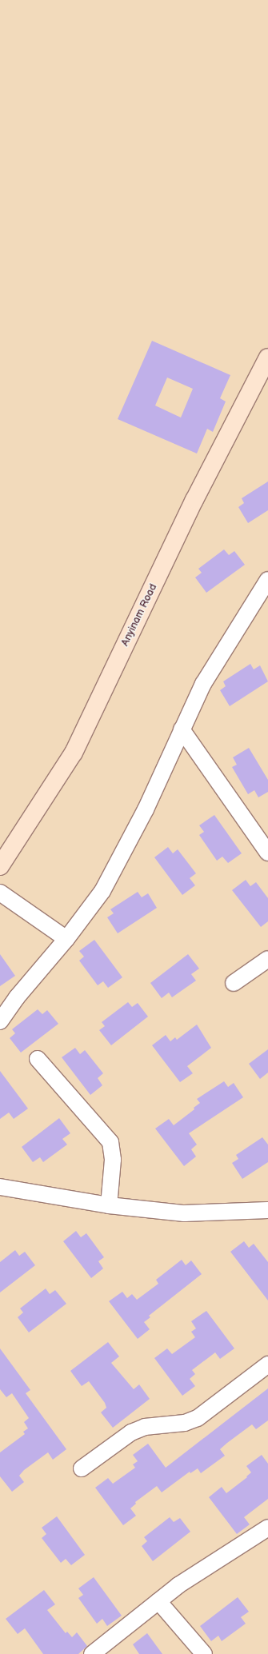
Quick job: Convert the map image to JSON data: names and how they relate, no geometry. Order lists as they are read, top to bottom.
{
  "streets": {
    "street": ["Anyinam Road"]
  }
}
